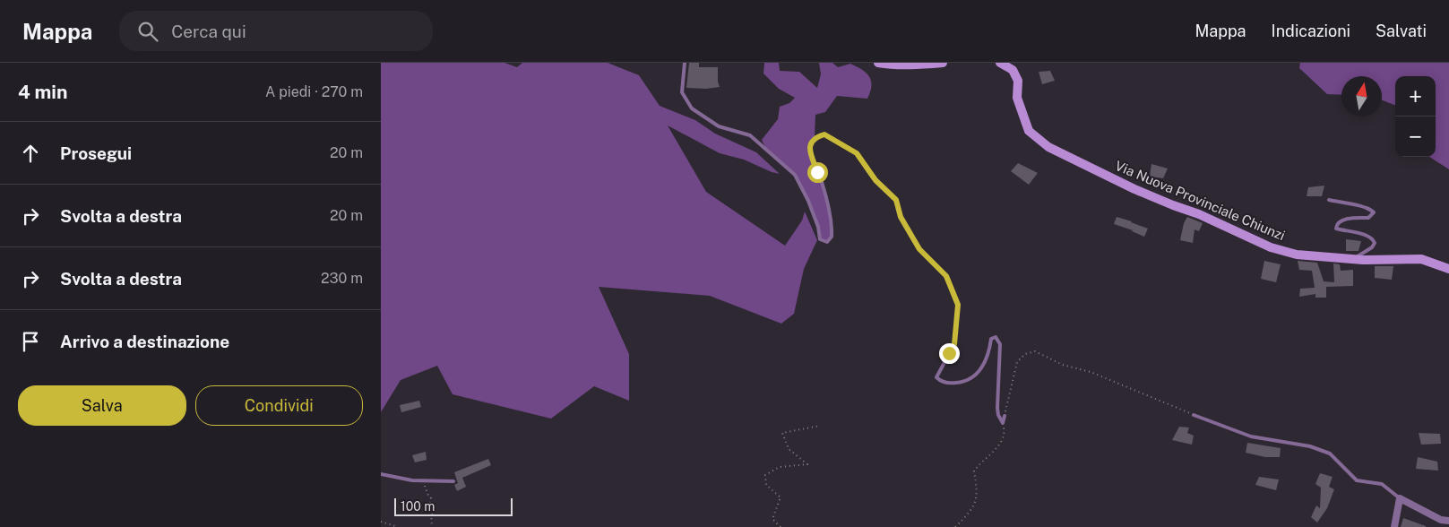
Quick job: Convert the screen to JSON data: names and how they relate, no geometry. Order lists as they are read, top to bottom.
{
  "streets": {
    "main road": ["Via Nuova Provinciale Chiunzi"]
  },
  "scale_bar": "100 m",
  "north": "top",
  "page": {
    "header": "Mappa",
    "search": "Cerca qui",
    "nav": ["Mappa", "Indicazioni", "Salvati"],
    "heading": ["4 min", "A piedi · 270 m"],
    "map_buttons": ["+", "−"],
    "list": [
      ["Prosegui", "20 m"],
      ["Svolta a destra", "20 m"],
      ["Svolta a destra", "230 m"],
      "Arrivo a destinazione"
    ],
    "buttons": ["Salva", "Condividi"],
    "scale": "100 m"
  }
}
